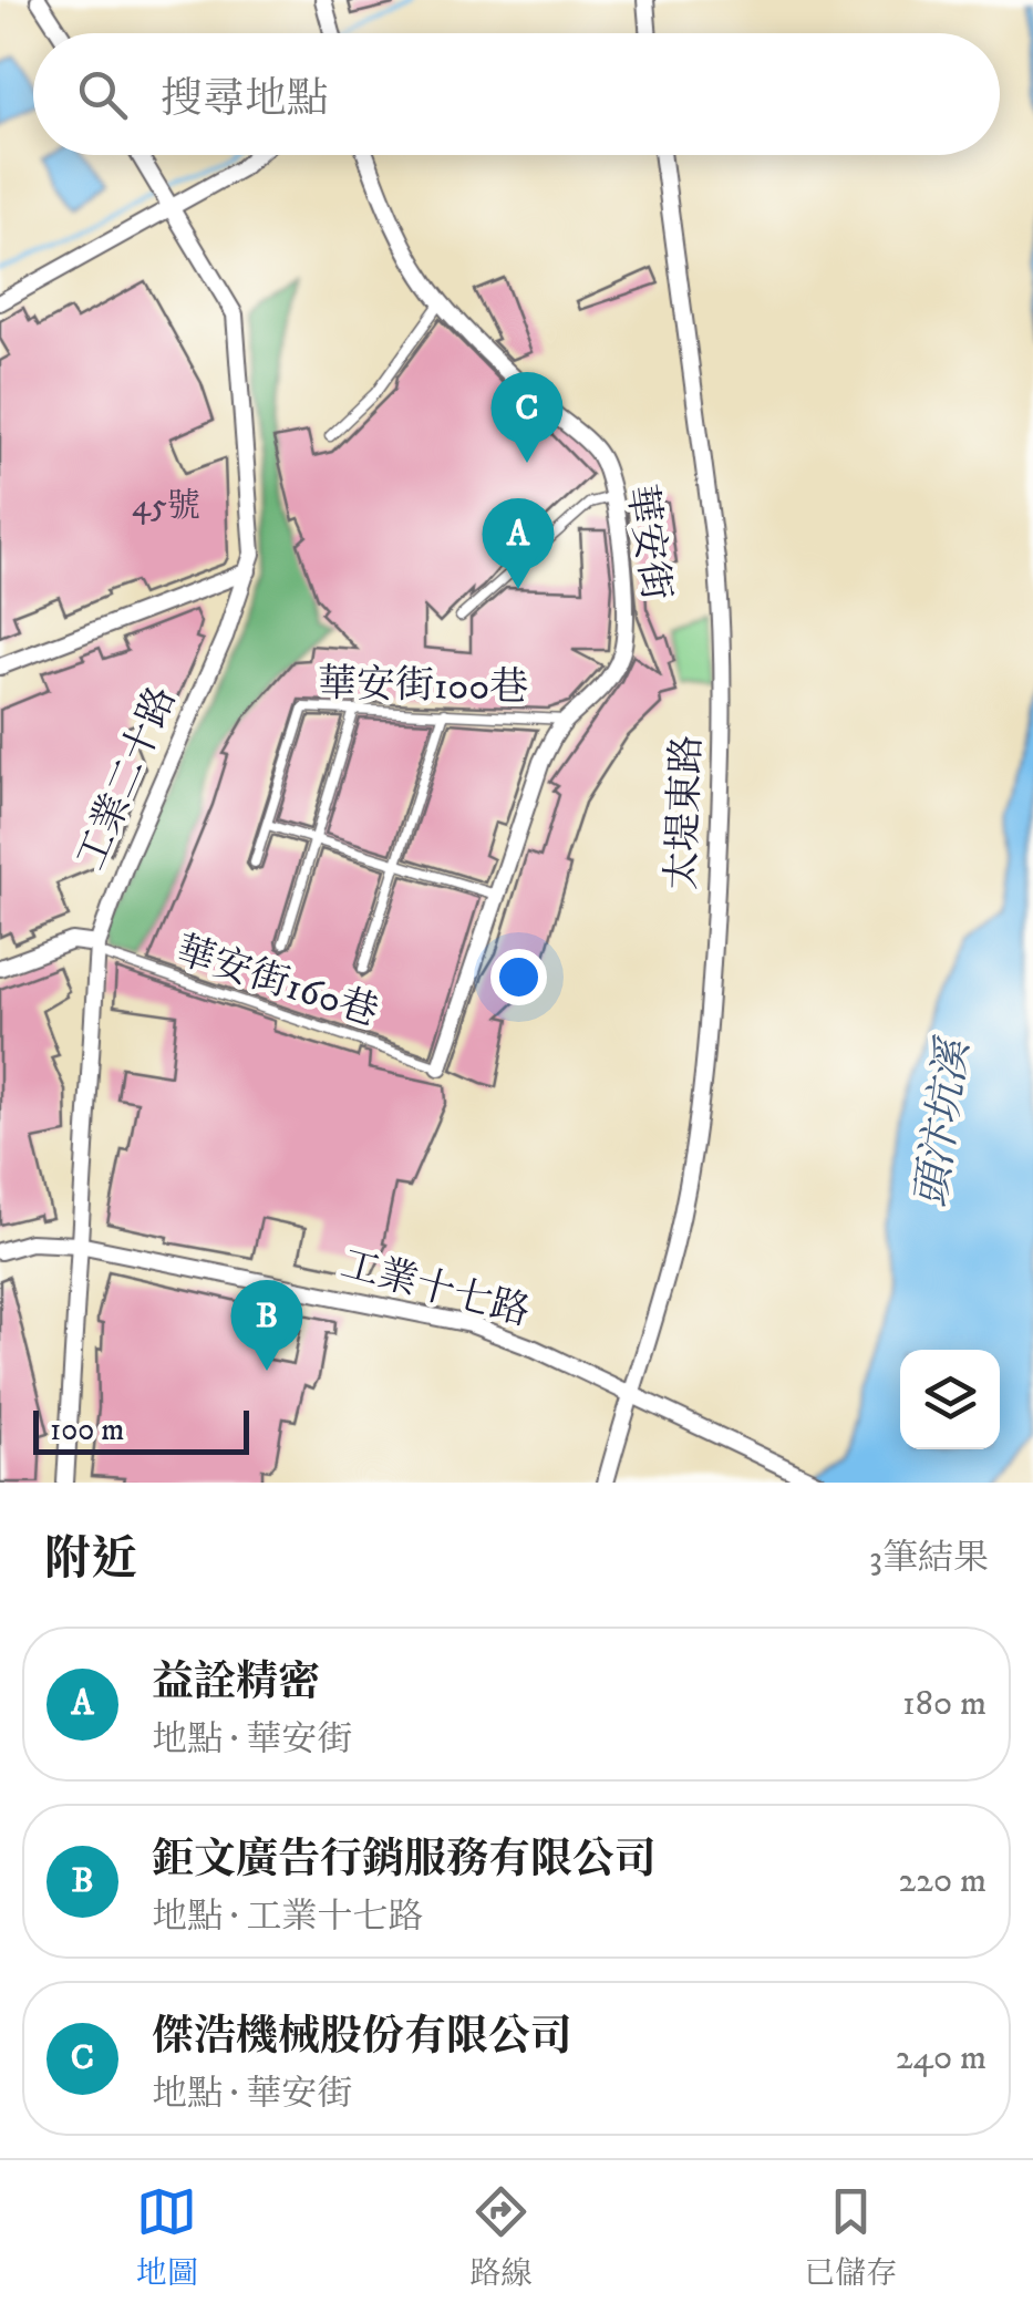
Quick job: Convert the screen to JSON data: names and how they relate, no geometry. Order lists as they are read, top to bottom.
{
  "streets": {
    "street": [
      "華安街",
      "工業二十路",
      "太堤東路",
      "工業十七路"
    ],
    "lane": ["華安街100巷", "華安街160巷"]
  },
  "crossings": [
    ["華安街", "華安街100巷"],
    ["華安街", "華安街160巷"],
    ["工業二十路", "華安街160巷"],
    ["工業二十路", "工業十七路"],
    ["太堤東路", "工業十七路"]
  ],
  "water": ["頭汴坑溪"],
  "house_numbers": ["45號"],
  "scale_bar": "100 m",
  "page": {
    "search": "搜尋地點",
    "pins": ["C", "A", "B"],
    "scale": "100 m",
    "heading": ["附近", "3筆結果"],
    "list": [
      {
        "mark": "A",
        "name": "益詮精密",
        "note": "地點 · 華安街",
        "value": "180 m"
      },
      {
        "mark": "B",
        "name": "鉅文廣告行銷服務有限公司",
        "note": "地點 · 工業十七路",
        "value": "220 m"
      },
      {
        "mark": "C",
        "name": "傑浩機械股份有限公司",
        "note": "地點 · 華安街",
        "value": "240 m"
      }
    ],
    "nav": ["地圖", "路線", "已儲存"]
  }
}
